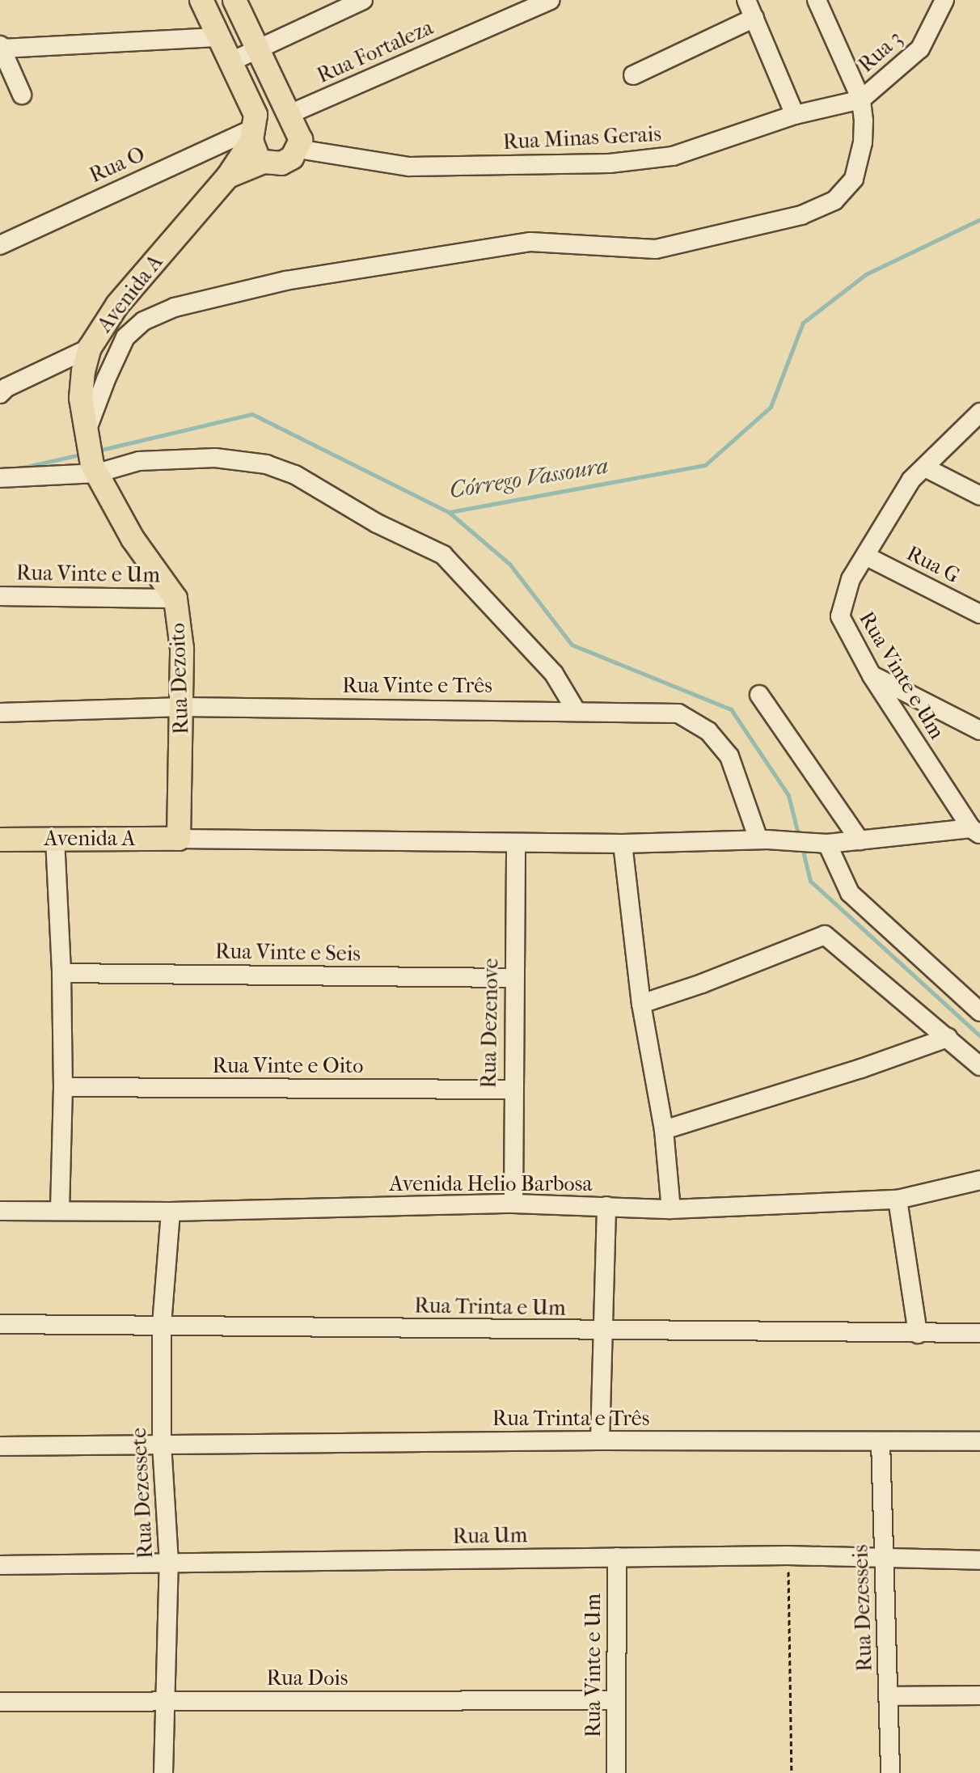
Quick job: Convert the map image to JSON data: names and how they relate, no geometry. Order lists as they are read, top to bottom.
{
  "streets": {
    "main road": ["Avenida A", "Rua Dezoito"],
    "street": [
      "Rua Fortaleza",
      "Rua 3",
      "Rua Minas Gerais",
      "Rua O",
      "Rua G",
      "Rua Vinte e Um",
      "Rua Vinte e Três",
      "Rua Vinte e Seis",
      "Rua Dezenove",
      "Rua Vinte e Oito",
      "Avenida Helio Barbosa",
      "Rua Trinta e Um",
      "Rua Trinta e Três",
      "Rua Dezessete",
      "Rua Um",
      "Rua Dezesseis",
      "Rua Dois"
    ]
  },
  "crossings": [
    ["Rua 3", "Rua Minas Gerais"],
    ["Rua Minas Gerais", "Avenida A"],
    ["Rua O", "Avenida A"],
    ["Avenida A", "Rua Dezoito"],
    ["Rua G", "Rua Vinte e Um"],
    ["Rua Vinte e Um", "Rua Dezoito"],
    ["Rua Vinte e Um", "Rua Um"],
    ["Rua Vinte e Um", "Rua Dois"],
    ["Rua Dezoito", "Rua Vinte e Três"],
    ["Rua Vinte e Seis", "Rua Dezenove"],
    ["Rua Dezenove", "Rua Vinte e Oito"],
    ["Rua Dezenove", "Avenida Helio Barbosa"],
    ["Avenida Helio Barbosa", "Rua Dezessete"],
    ["Rua Trinta e Um", "Rua Dezessete"],
    ["Rua Trinta e Três", "Rua Dezessete"],
    ["Rua Trinta e Três", "Rua Dezesseis"],
    ["Rua Dezessete", "Rua Um"],
    ["Rua Dezessete", "Rua Dois"],
    ["Rua Um", "Rua Dezesseis"]
  ],
  "water": ["Córrego Vassoura"]
}
